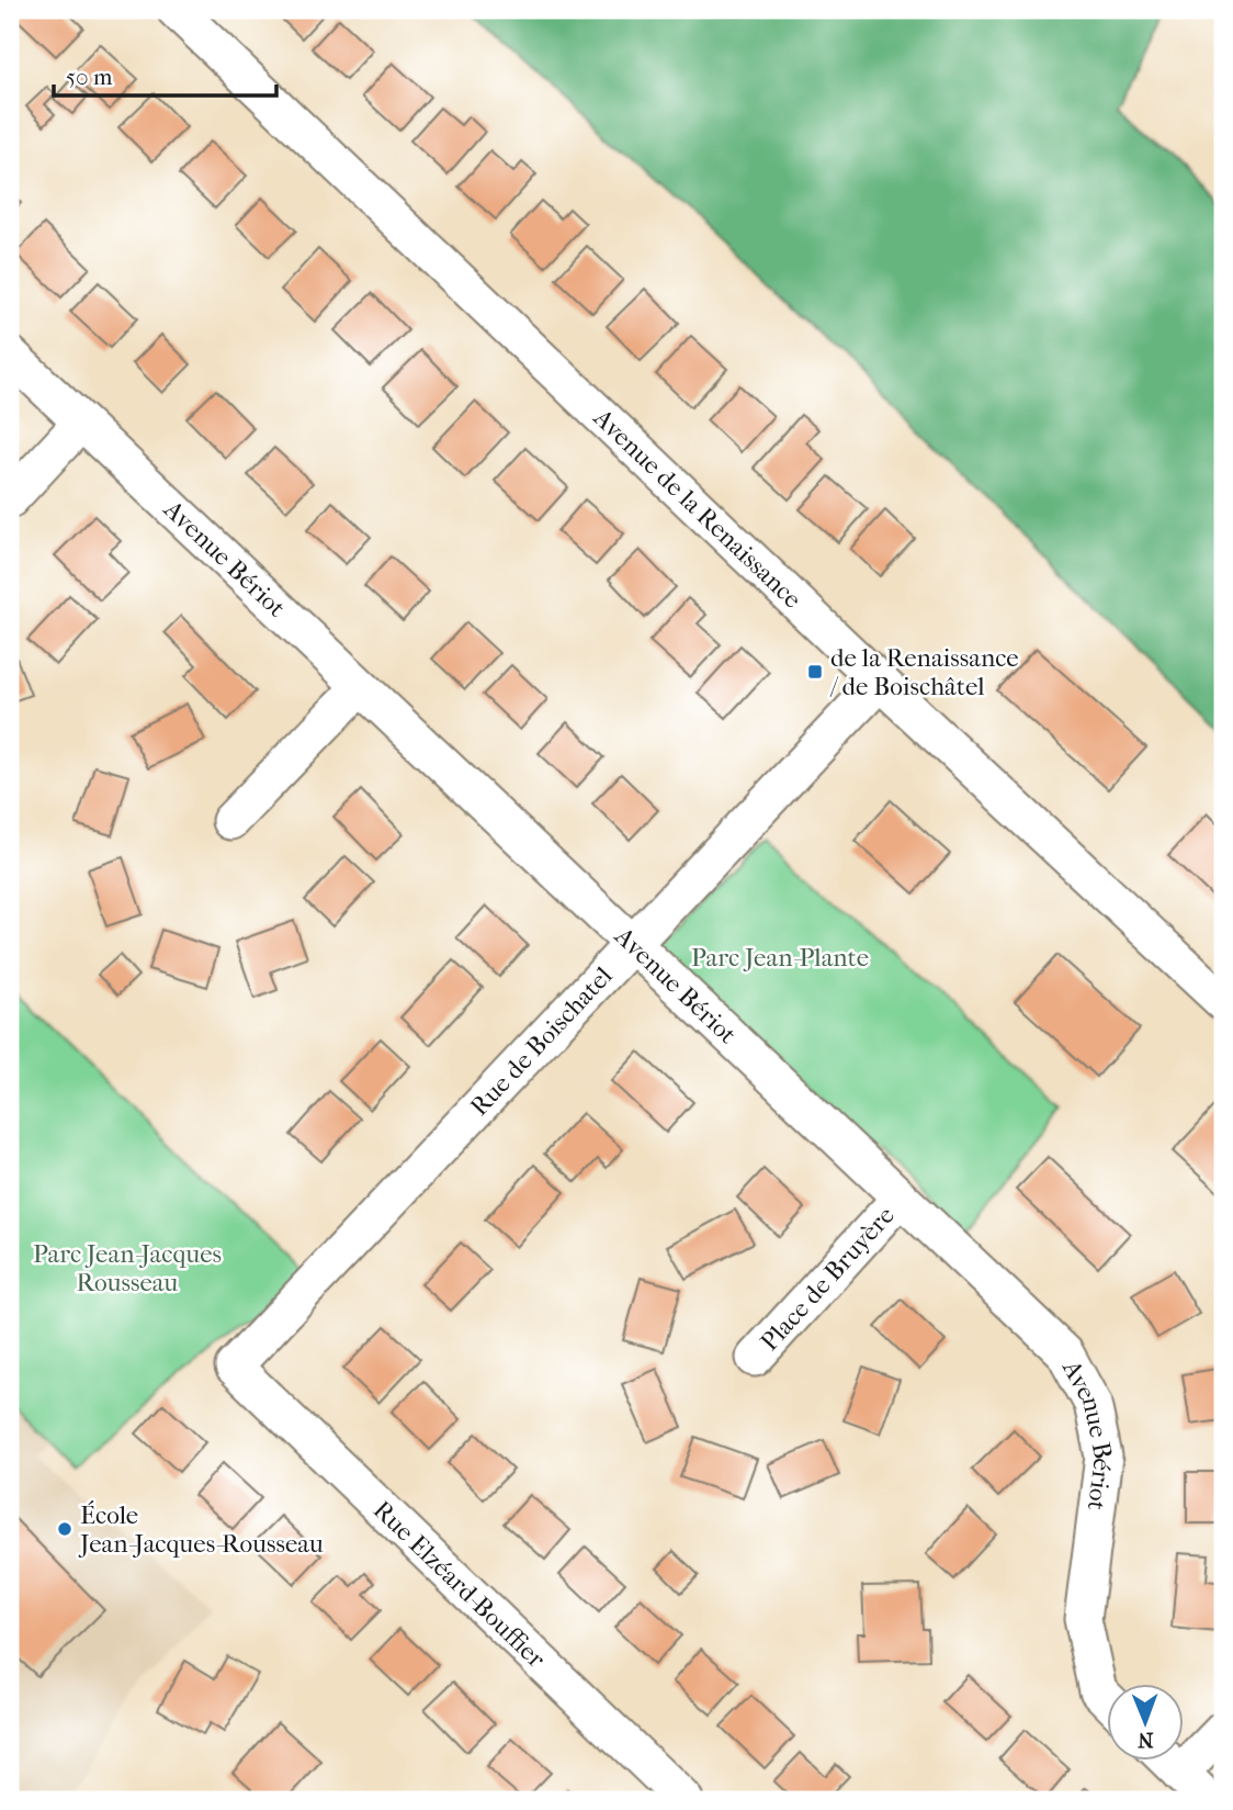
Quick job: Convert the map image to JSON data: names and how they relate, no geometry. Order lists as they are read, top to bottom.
{
  "streets": {
    "street": [
      "Avenue de la Renaissance",
      "Avenue Bériot",
      "Rue de Boischatel",
      "Place de Bruyère",
      "Rue Elzéard-Bouffier"
    ]
  },
  "crossings": [
    ["Avenue de la Renaissance", "Rue de Boischatel"],
    ["Avenue Bériot", "Rue de Boischatel"],
    ["Avenue Bériot", "Place de Bruyère"],
    ["Rue de Boischatel", "Rue Elzéard-Bouffier"]
  ],
  "parks": ["Parc Jean-Plante", "Parc Jean-Jacques Rousseau"],
  "places": {
    "transit": ["de la Renaissance / de Boischâtel"],
    "other": ["École Jean-Jacques-Rousseau"]
  },
  "scale_bar": "50 m",
  "north": "bottom"
}
